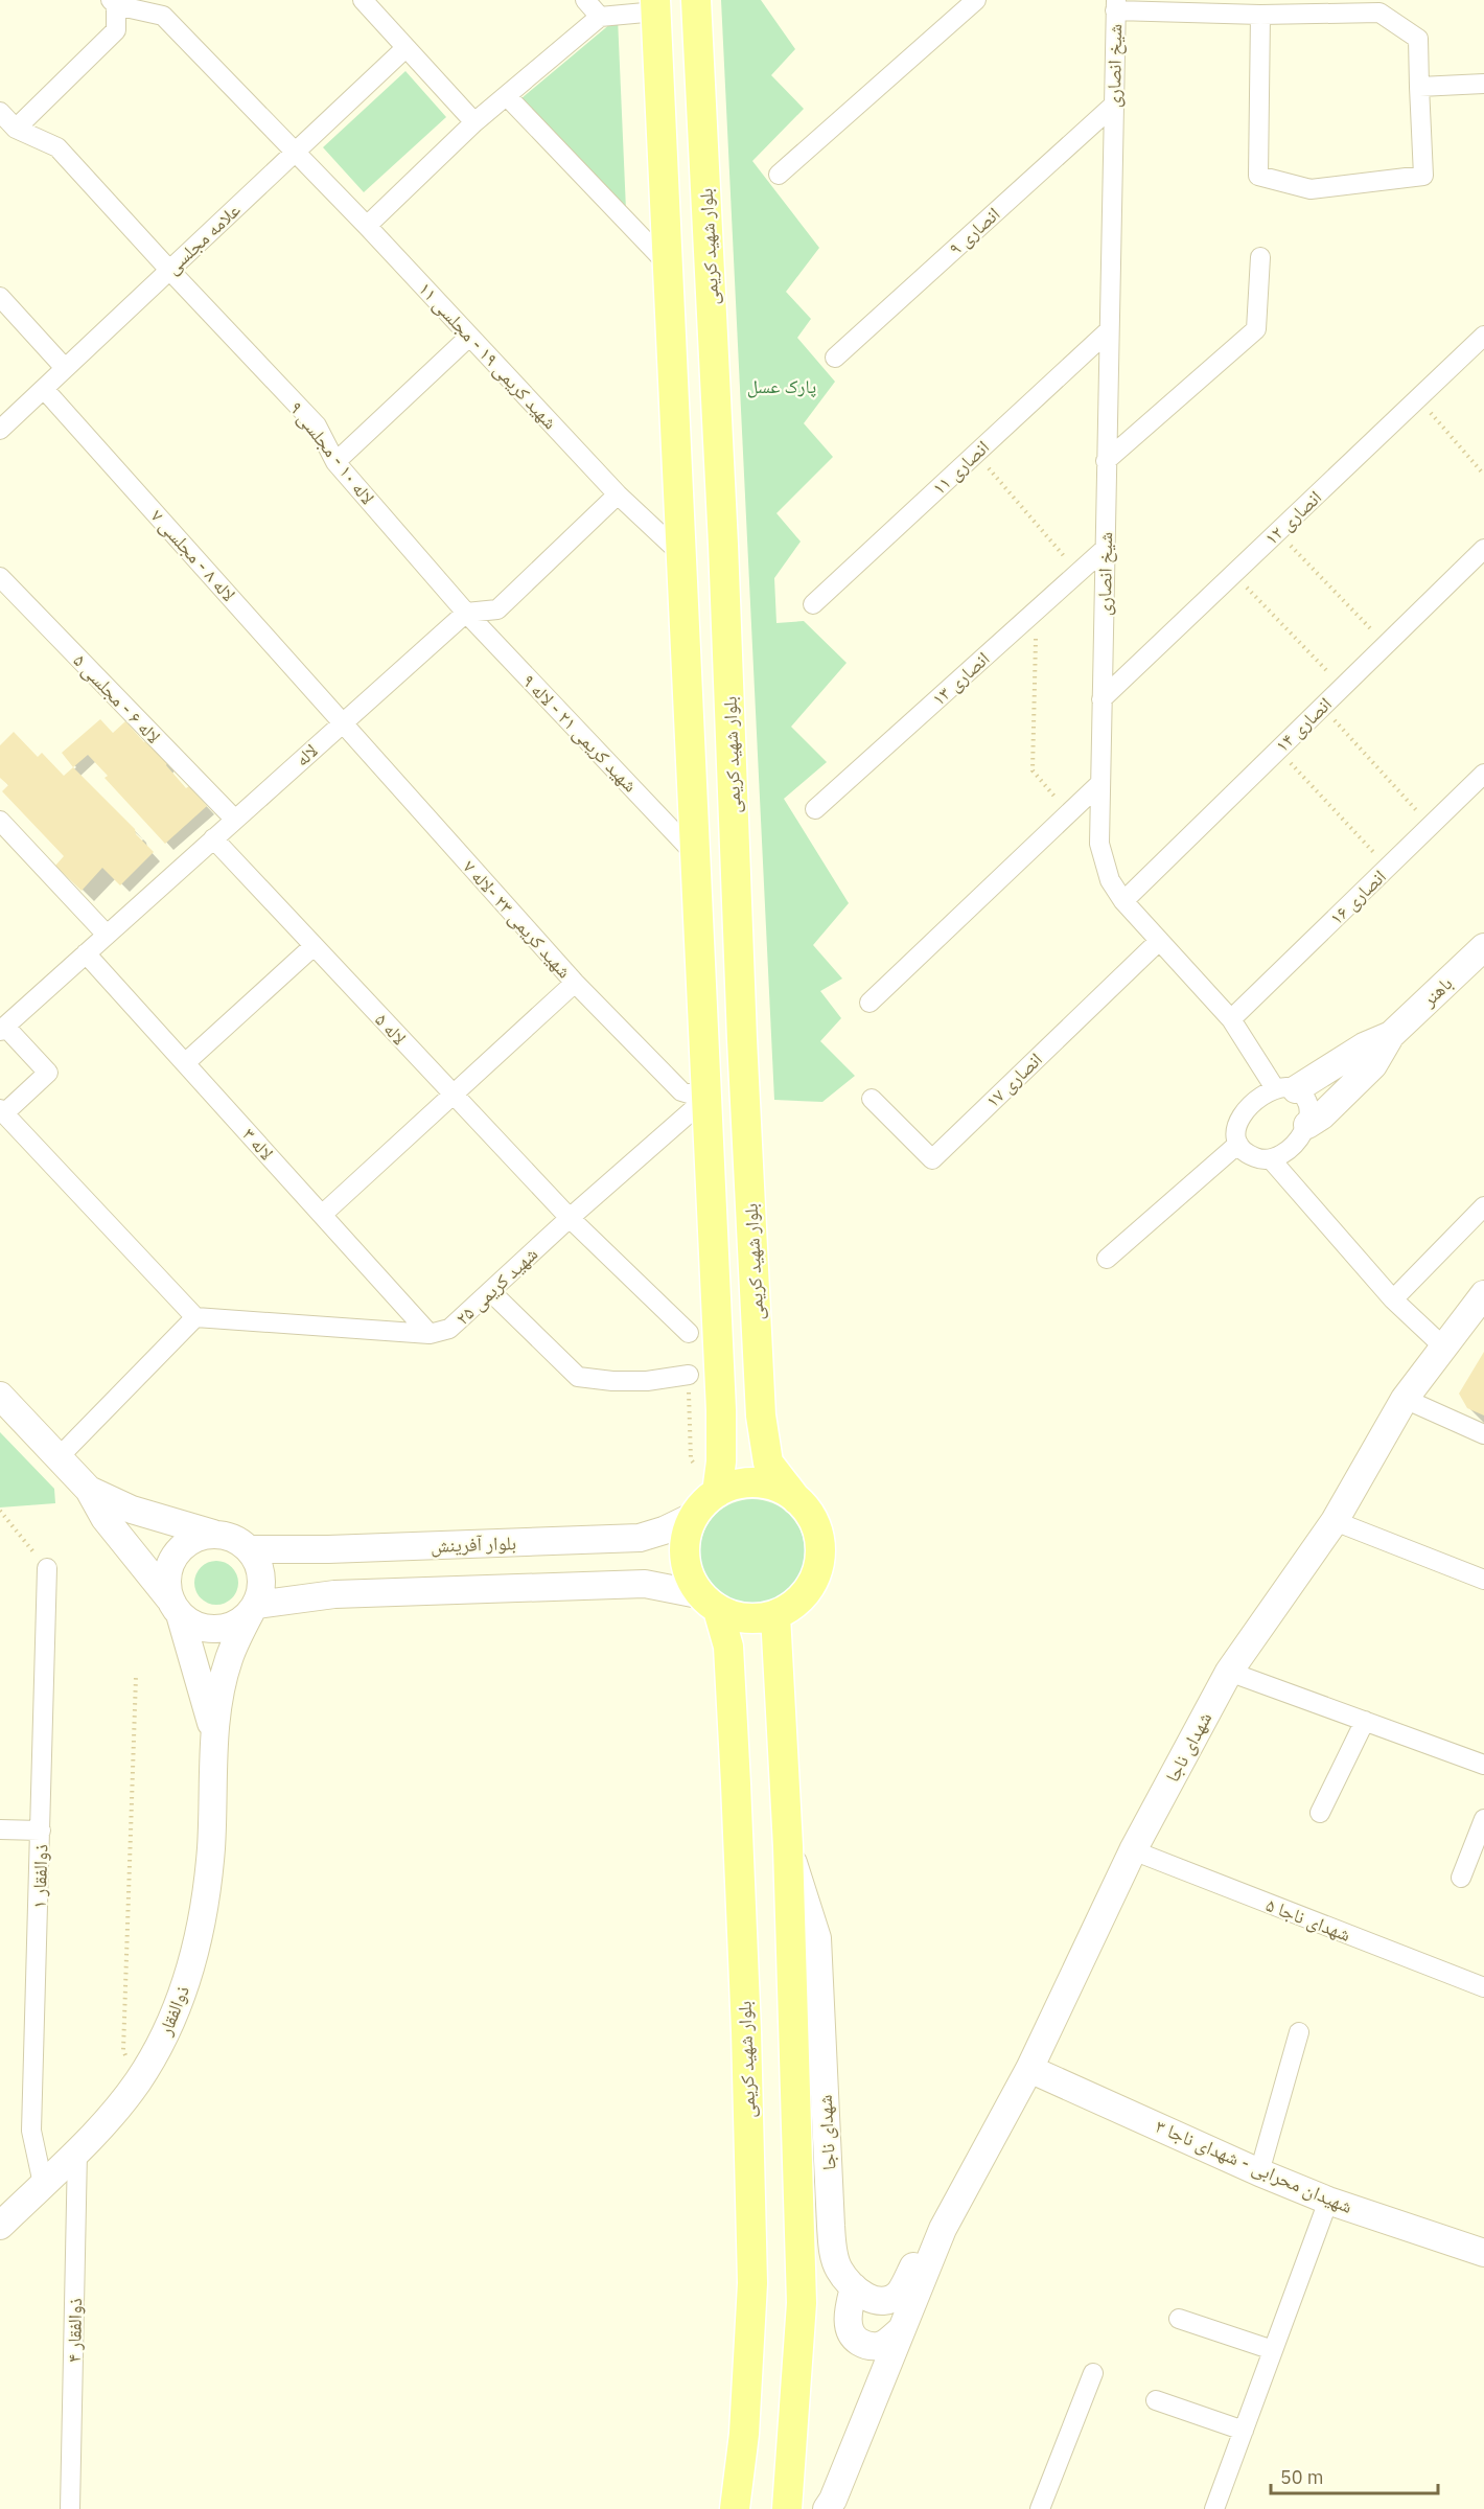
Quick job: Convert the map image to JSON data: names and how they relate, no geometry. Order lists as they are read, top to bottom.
{
  "streets": {
    "main road": ["بلوار شهید کریمی"],
    "street": [
      "شیخ انصاری",
      "انصاری ۹",
      "علامه مجلسی",
      "شهید کریمی ۱۹ - مجلسی ۱۱",
      "لاله ۱۰ - مجلسی ۹",
      "انصاری ۱۱",
      "انصاری ۱۲",
      "لاله ۸ - مجلسی ۷",
      "انصاری ۱۳",
      "لاله ۶ - مجلسی ۵",
      "انصاری ۱۴",
      "شهید کریمی ۲۱ - لاله ۹",
      "لاله",
      "انصاری ۱۶",
      "شهید کریمی ۲۳ -لاله ۷",
      "باهنر",
      "لاله ۵",
      "انصاری ۱۷",
      "لاله ۳",
      "شهید کریمی ۲۵",
      "بلوار آفرینش",
      "شهدای ناجا",
      "ذوالفقار ۱",
      "شهدای ناجا ۵",
      "ذوالفقار",
      "شهیدان محرابی - شهدای ناجا ۳",
      "ذوالفقار ۴"
    ]
  },
  "crossings": [
    ["شیخ انصاری", "انصاری ۹"],
    ["شیخ انصاری", "انصاری ۱۱"],
    ["شیخ انصاری", "انصاری ۱۲"],
    ["شیخ انصاری", "انصاری ۱۳"],
    ["شیخ انصاری", "انصاری ۱۴"],
    ["شیخ انصاری", "انصاری ۱۶"],
    ["شیخ انصاری", "باهنر"],
    ["شیخ انصاری", "انصاری ۱۷"],
    ["علامه مجلسی", "شهید کریمی ۱۹ - مجلسی ۱۱"],
    ["علامه مجلسی", "لاله ۱۰ - مجلسی ۹"],
    ["علامه مجلسی", "لاله ۸ - مجلسی ۷"],
    ["بلوار شهید کریمی", "بلوار آفرینش"],
    ["لاله ۱۰ - مجلسی ۹", "شهید کریمی ۲۱ - لاله ۹"],
    ["لاله ۱۰ - مجلسی ۹", "لاله"],
    ["لاله ۸ - مجلسی ۷", "لاله"],
    ["لاله ۸ - مجلسی ۷", "شهید کریمی ۲۳ -لاله ۷"],
    ["لاله ۶ - مجلسی ۵", "لاله"],
    ["شهید کریمی ۲۱ - لاله ۹", "لاله"],
    ["لاله", "شهید کریمی ۲۳ -لاله ۷"],
    ["لاله", "لاله ۵"],
    ["لاله", "لاله ۳"],
    ["شهید کریمی ۲۳ -لاله ۷", "شهید کریمی ۲۵"],
    ["لاله ۵", "شهید کریمی ۲۵"],
    ["لاله ۳", "شهید کریمی ۲۵"],
    ["شهدای ناجا", "شهدای ناجا ۵"],
    ["شهدای ناجا", "شهیدان محرابی - شهدای ناجا ۳"],
    ["ذوالفقار ۱", "ذوالفقار"],
    ["ذوالفقار", "ذوالفقار ۴"]
  ],
  "parks": ["پارک عسل"],
  "scale_bar": "50 m"
}
